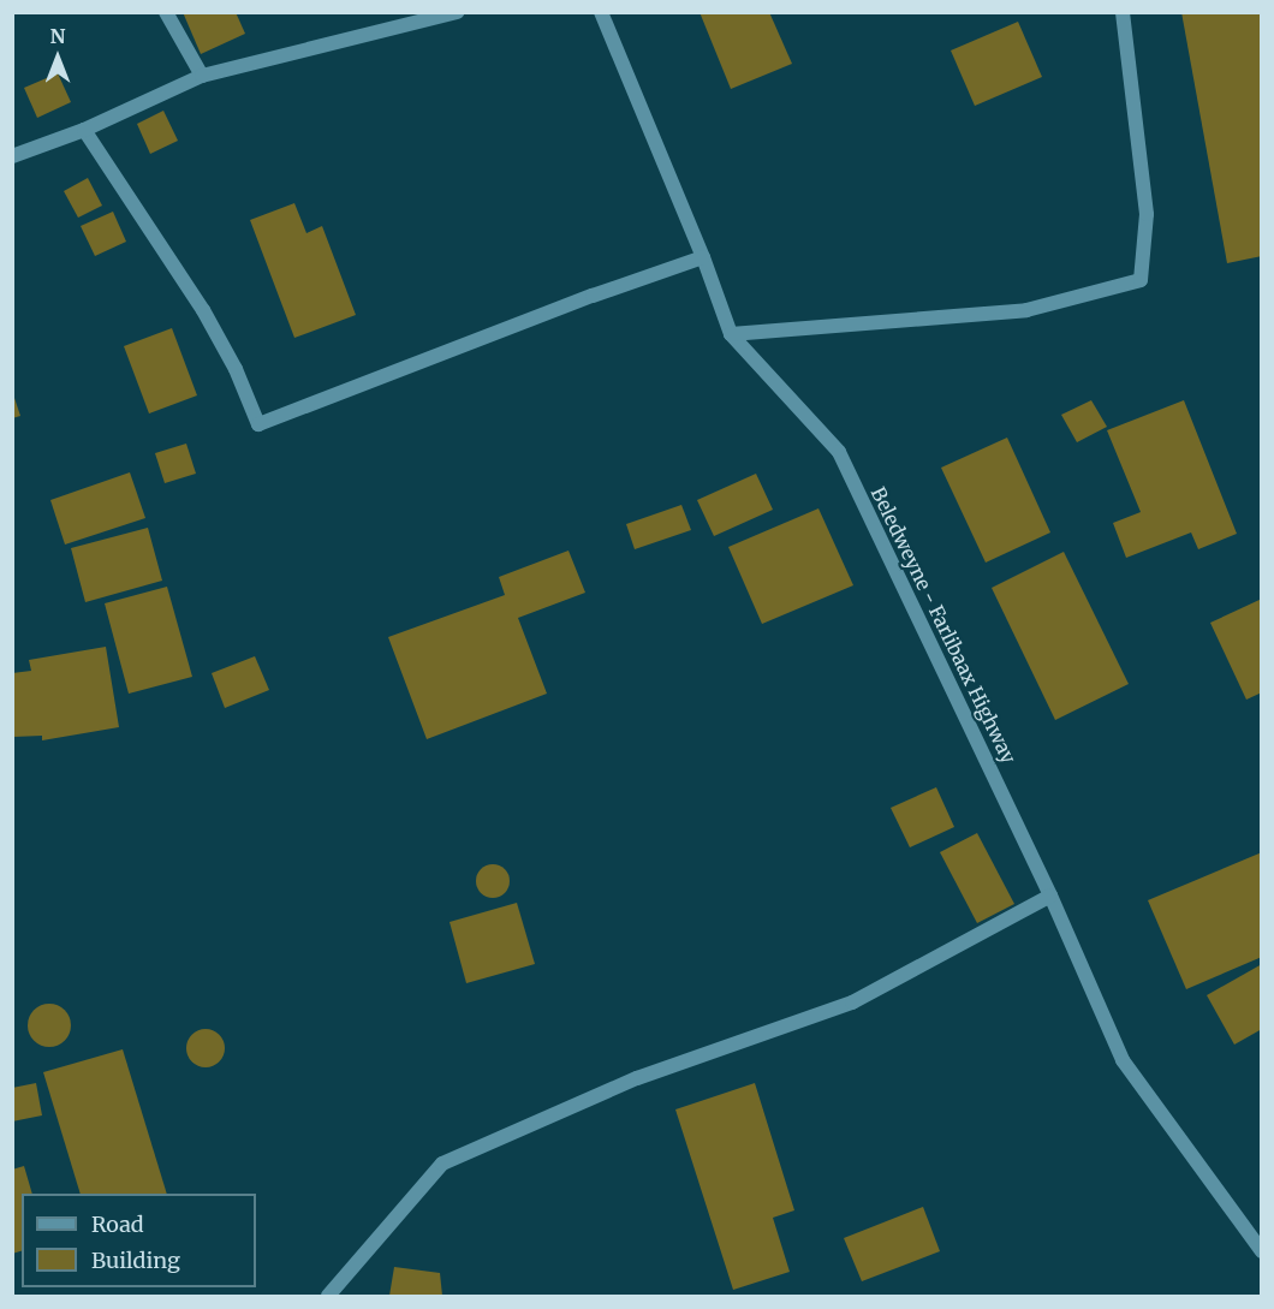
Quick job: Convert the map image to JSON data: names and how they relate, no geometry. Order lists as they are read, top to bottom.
{
  "streets": {
    "street": ["Beledweyne - Farlibaax Highway"]
  },
  "legend": ["Road", "Building"],
  "north": "top"
}
